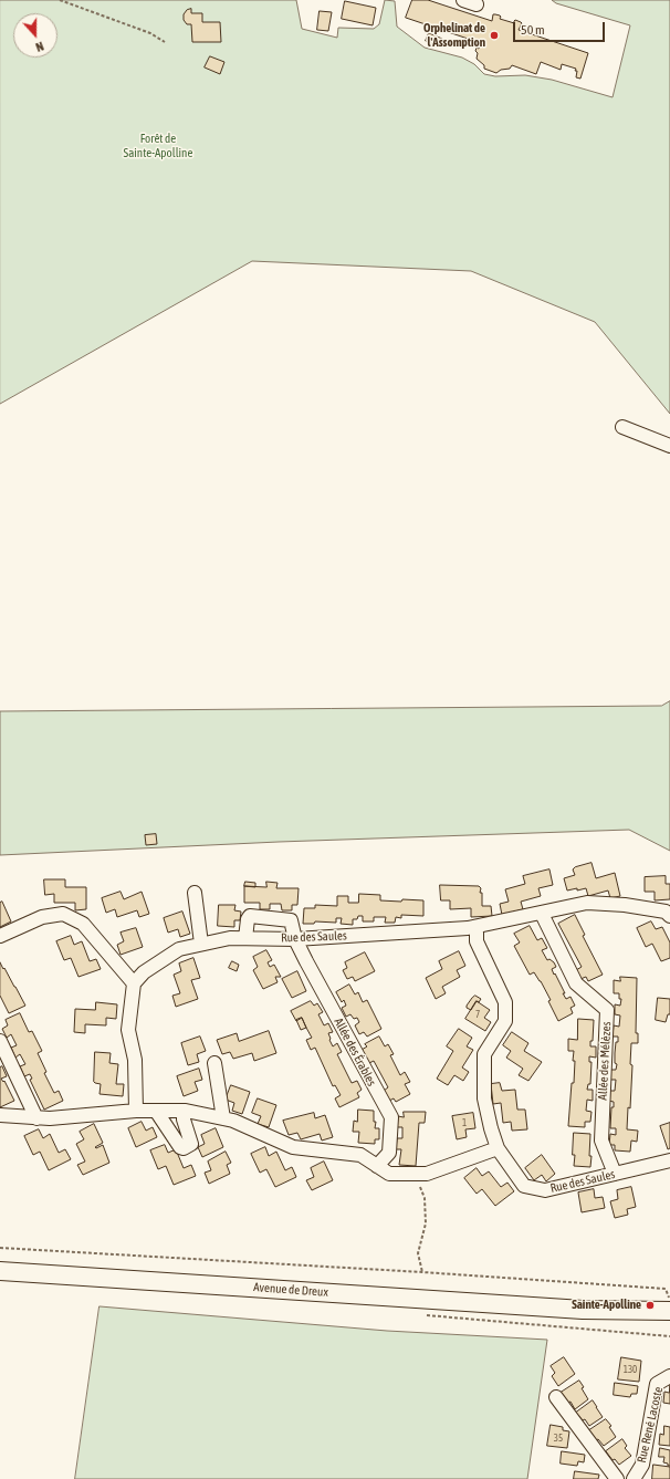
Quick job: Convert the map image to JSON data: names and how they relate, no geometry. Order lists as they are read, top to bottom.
{
  "streets": {
    "main road": ["Avenue de Dreux"],
    "street": [
      "Rue des Saules",
      "Allée des Érables",
      "Allée des Mélèzes",
      "Rue René Lacoste"
    ]
  },
  "crossings": [
    ["Rue des Saules", "Allée des Érables"],
    ["Rue des Saules", "Allée des Mélèzes"]
  ],
  "parks": ["Forêt de Sainte-Apolline"],
  "places": ["Orphelinat de l'Assomption", "Sainte-Apolline"],
  "house_numbers": [
    "7",
    "1",
    "130",
    "35"
  ],
  "scale_bar": "50 m",
  "north": "bottom"
}
